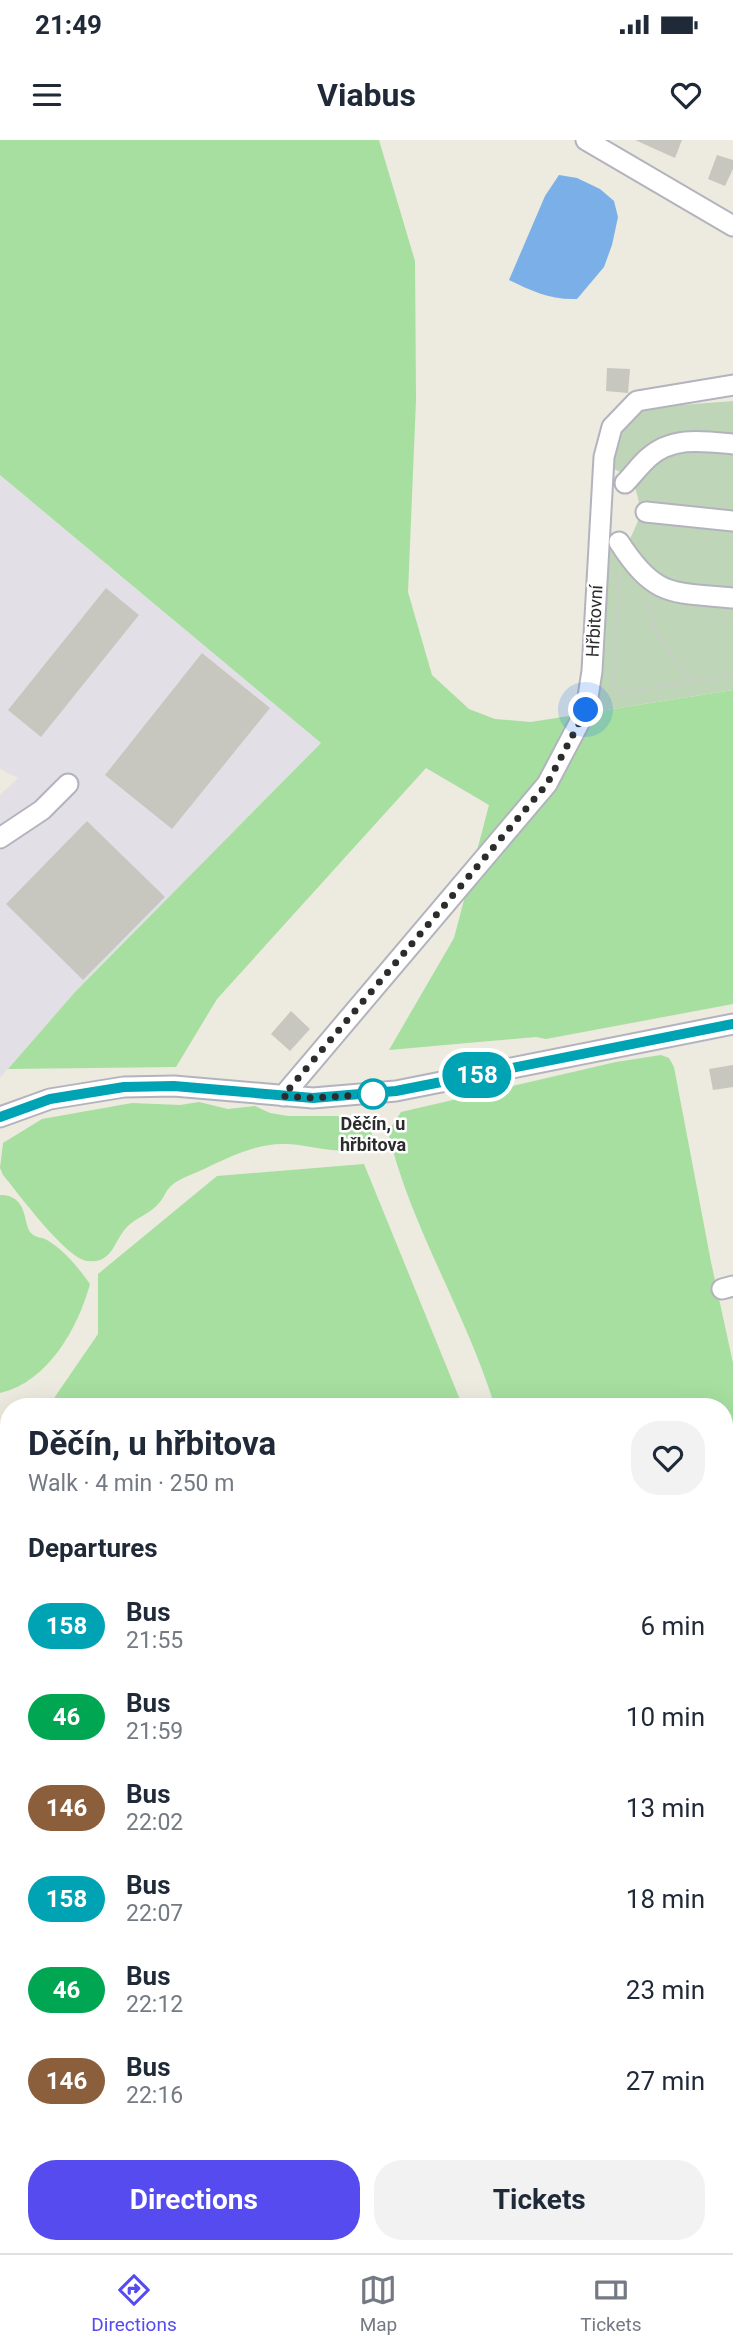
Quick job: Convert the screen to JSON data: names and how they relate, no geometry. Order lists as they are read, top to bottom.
{
  "streets": {
    "street": ["Hřbitovní"]
  },
  "places": ["Děčín, u hřbitova"],
  "lines": ["bus line 158"],
  "page": {
    "status": "21:49",
    "header": "Viabus",
    "on_map": "158",
    "heading": [
      ["Děčín, u hřbitova", "Walk · 4 min · 250 m"],
      "Departures"
    ],
    "list": [
      {
        "mark": "158",
        "name": "Bus",
        "note": "21:55",
        "value": "6 min"
      },
      {
        "mark": "46",
        "name": "Bus",
        "note": "21:59",
        "value": "10 min"
      },
      {
        "mark": "146",
        "name": "Bus",
        "note": "22:02",
        "value": "13 min"
      },
      {
        "mark": "158",
        "name": "Bus",
        "note": "22:07",
        "value": "18 min"
      },
      {
        "mark": "46",
        "name": "Bus",
        "note": "22:12",
        "value": "23 min"
      },
      {
        "mark": "146",
        "name": "Bus",
        "note": "22:16",
        "value": "27 min"
      }
    ],
    "buttons": ["Directions", "Tickets"],
    "tabs": ["Directions", "Map", "Tickets"]
  }
}
